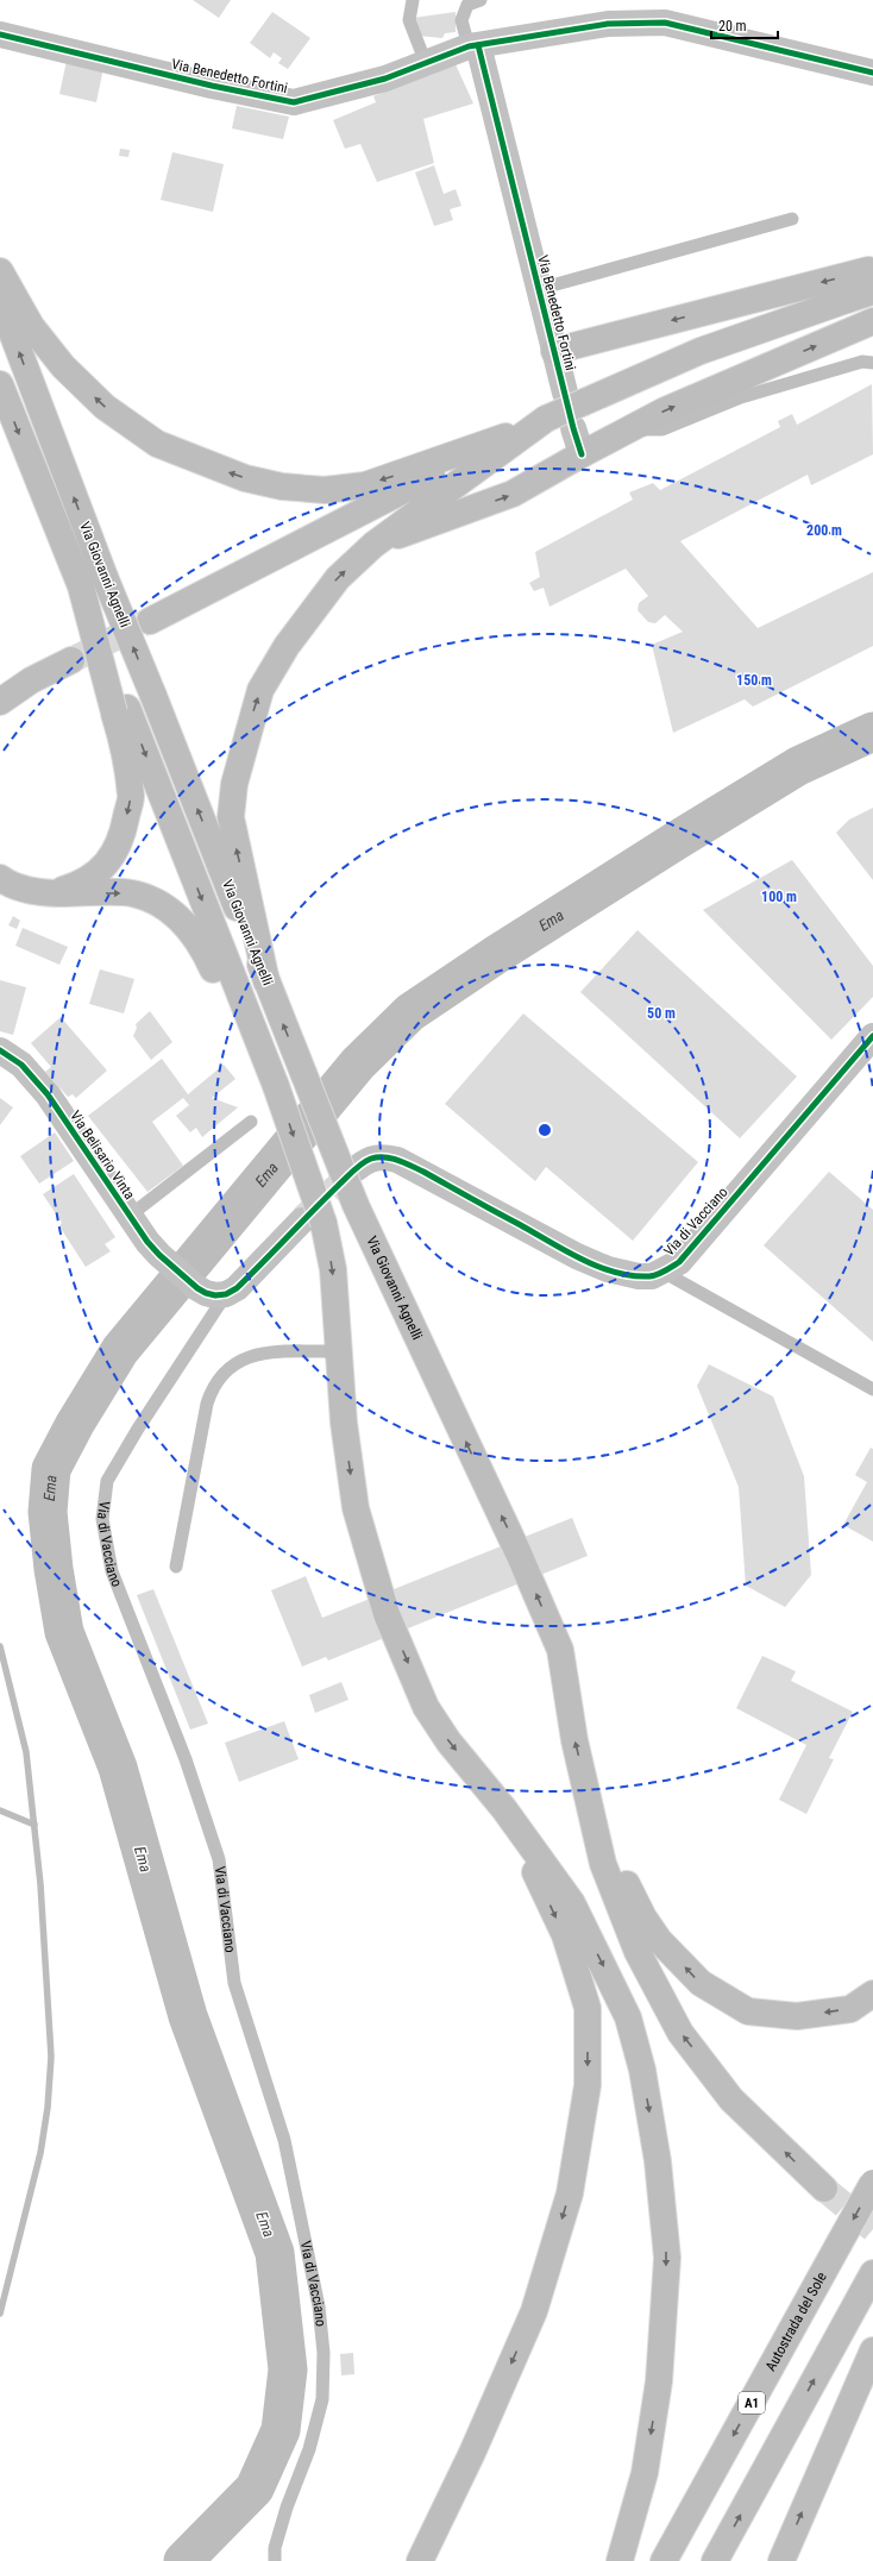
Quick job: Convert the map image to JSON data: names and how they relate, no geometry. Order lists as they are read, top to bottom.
{
  "streets": {
    "main road": ["Via Giovanni Agnelli", "Autostrada del Sole", "A1"],
    "street": ["Via Benedetto Fortini", "Via Belisario Vinta", "Via di Vacciano"]
  },
  "crossings": [
    ["Via Belisario Vinta", "Via di Vacciano"]
  ],
  "water": ["Ema"],
  "scale_bar": "20 m",
  "rings": [
    "200 m",
    "150 m",
    "100 m",
    "50 m"
  ]
}
